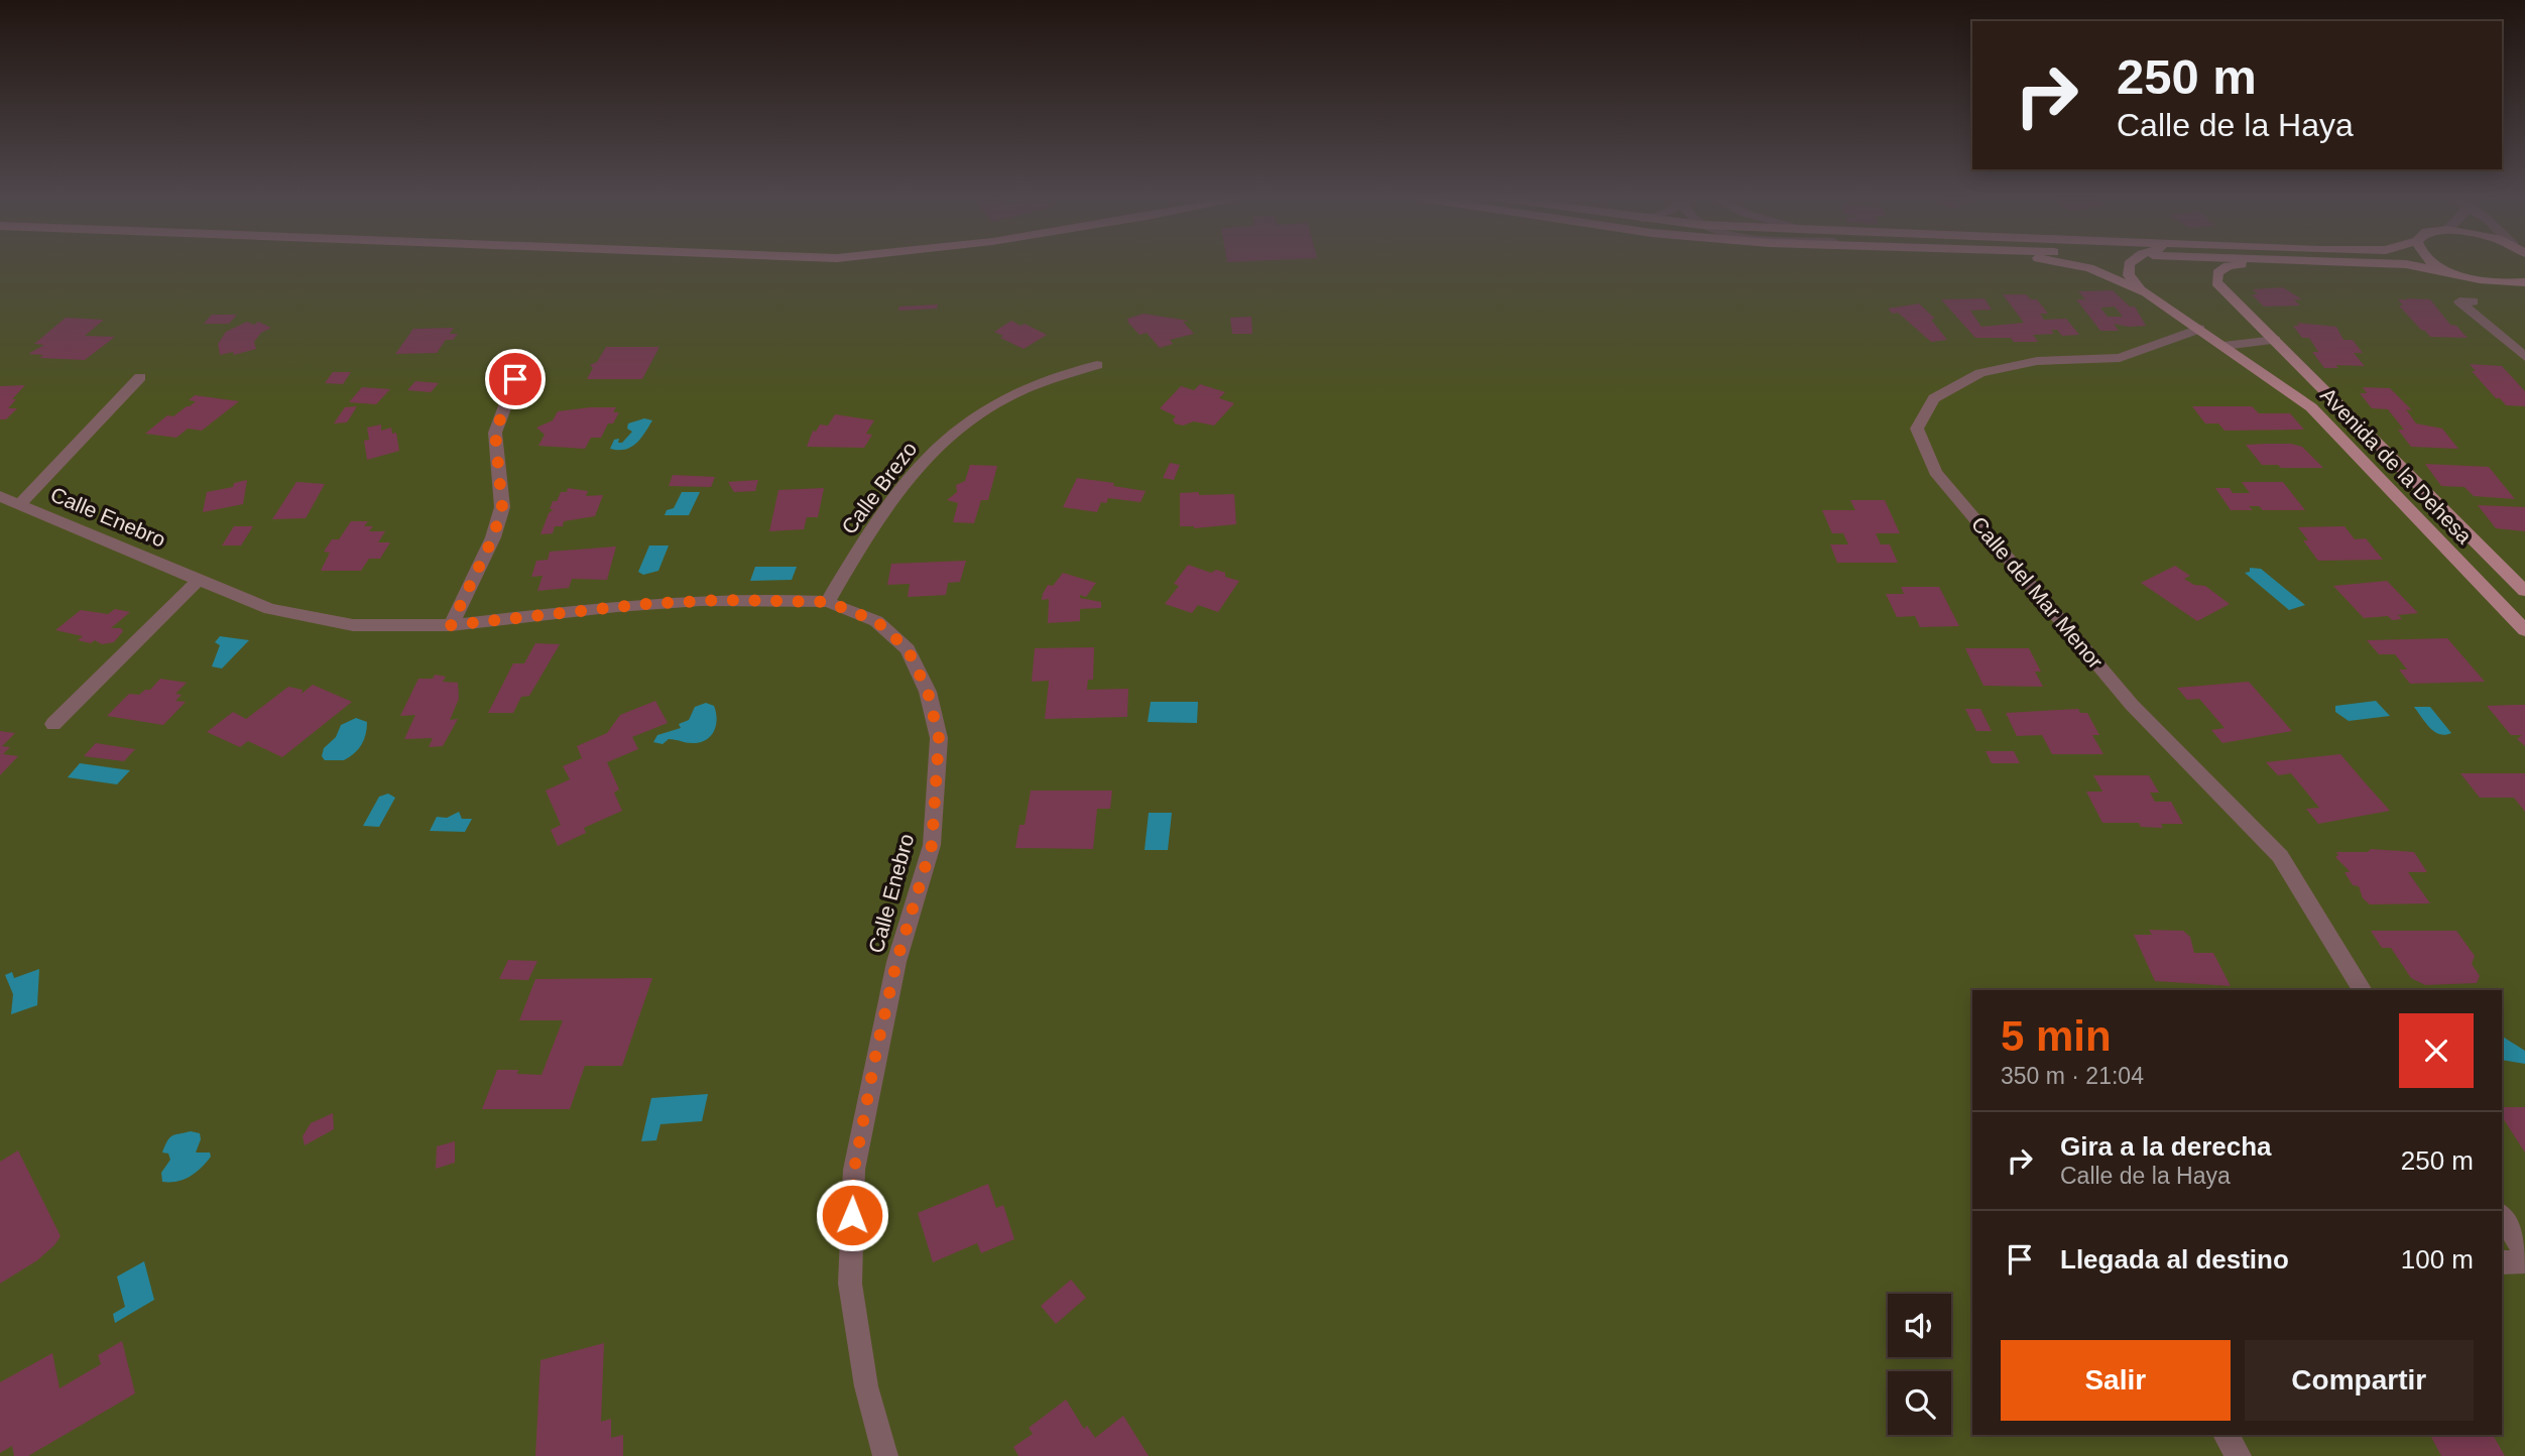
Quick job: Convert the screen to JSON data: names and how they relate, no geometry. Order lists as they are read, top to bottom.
{
  "streets": {
    "main road": ["Avenida de la Dehesa"],
    "street": ["Calle Brezo", "Calle Enebro", "Calle del Mar Menor"]
  },
  "crossings": [
    ["Avenida de la Dehesa", "Calle del Mar Menor"],
    ["Calle Brezo", "Calle Enebro"]
  ],
  "page": {
    "turn": ["250 m", "Calle de la Haya"],
    "heading": ["5 min", "350 m · 21:04"],
    "list": [
      {
        "name": "Gira a la derecha",
        "note": "Calle de la Haya",
        "value": "250 m"
      },
      {
        "name": "Llegada al destino",
        "value": "100 m"
      }
    ],
    "buttons": ["Salir", "Compartir"]
  }
}
